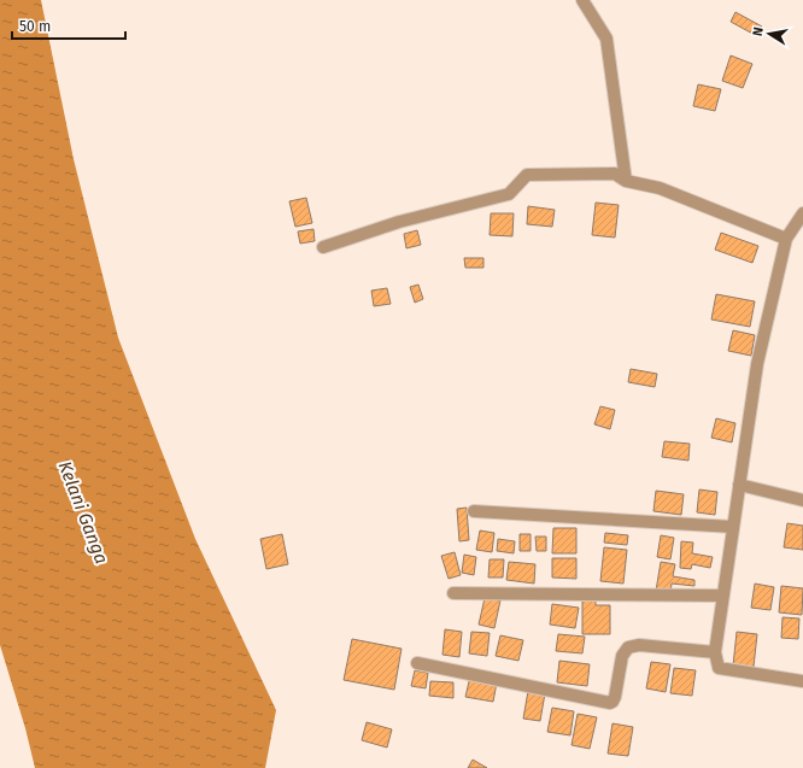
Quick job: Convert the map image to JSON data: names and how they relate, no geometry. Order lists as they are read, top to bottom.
{
  "water": ["Kelani Ganga"],
  "scale_bar": "50 m",
  "north": "left"
}
